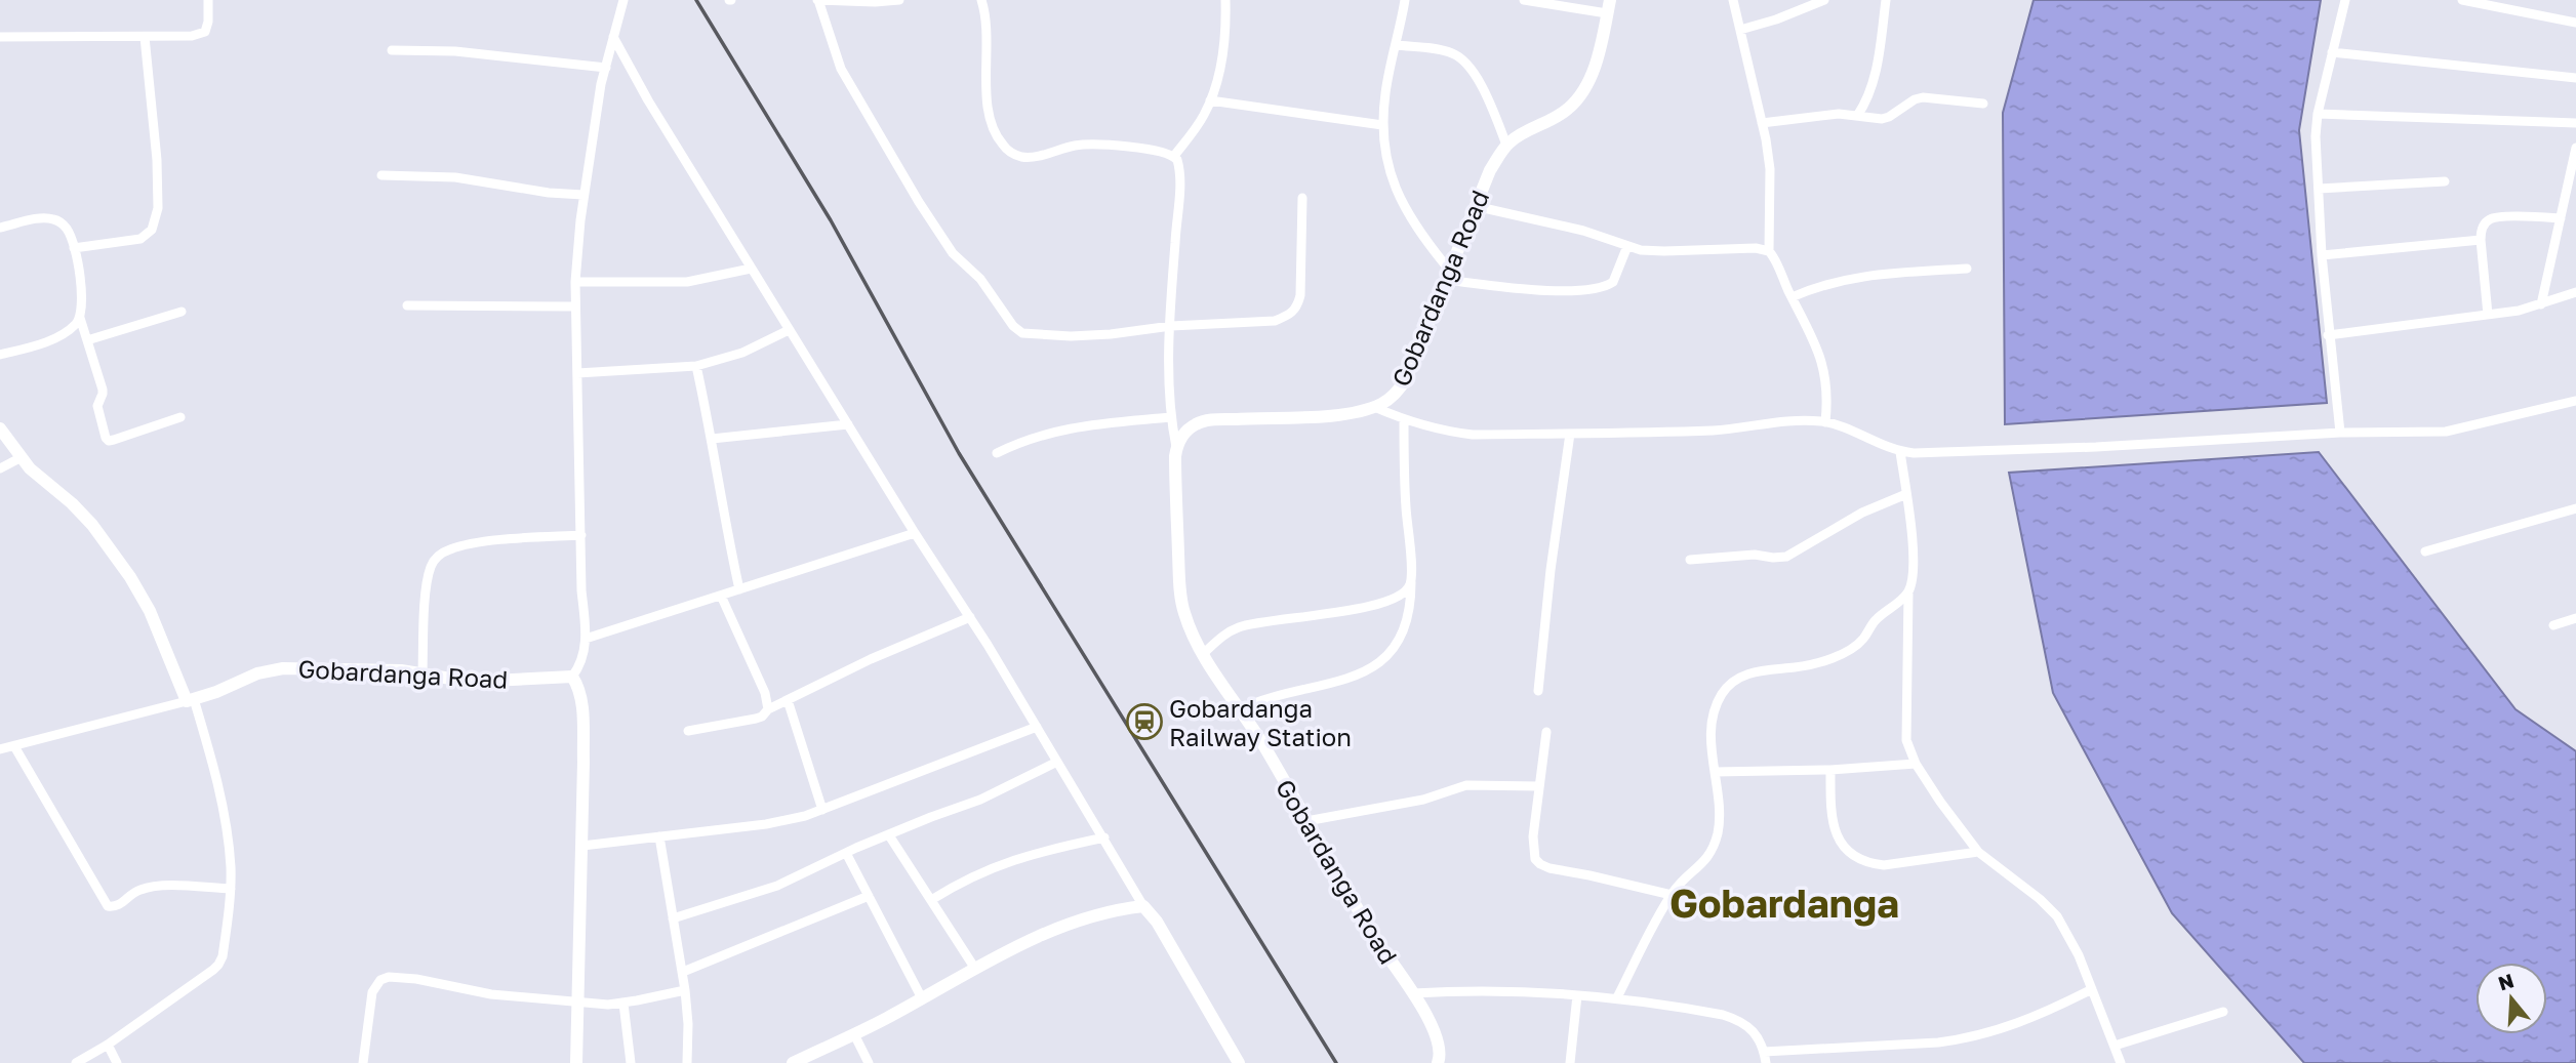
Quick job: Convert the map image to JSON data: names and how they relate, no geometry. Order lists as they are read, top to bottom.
{
  "streets": {
    "main road": ["Gobardanga Road"]
  },
  "districts": ["Gobardanga"],
  "places": {
    "station": ["Gobardanga Railway Station"]
  },
  "north": "top"
}
